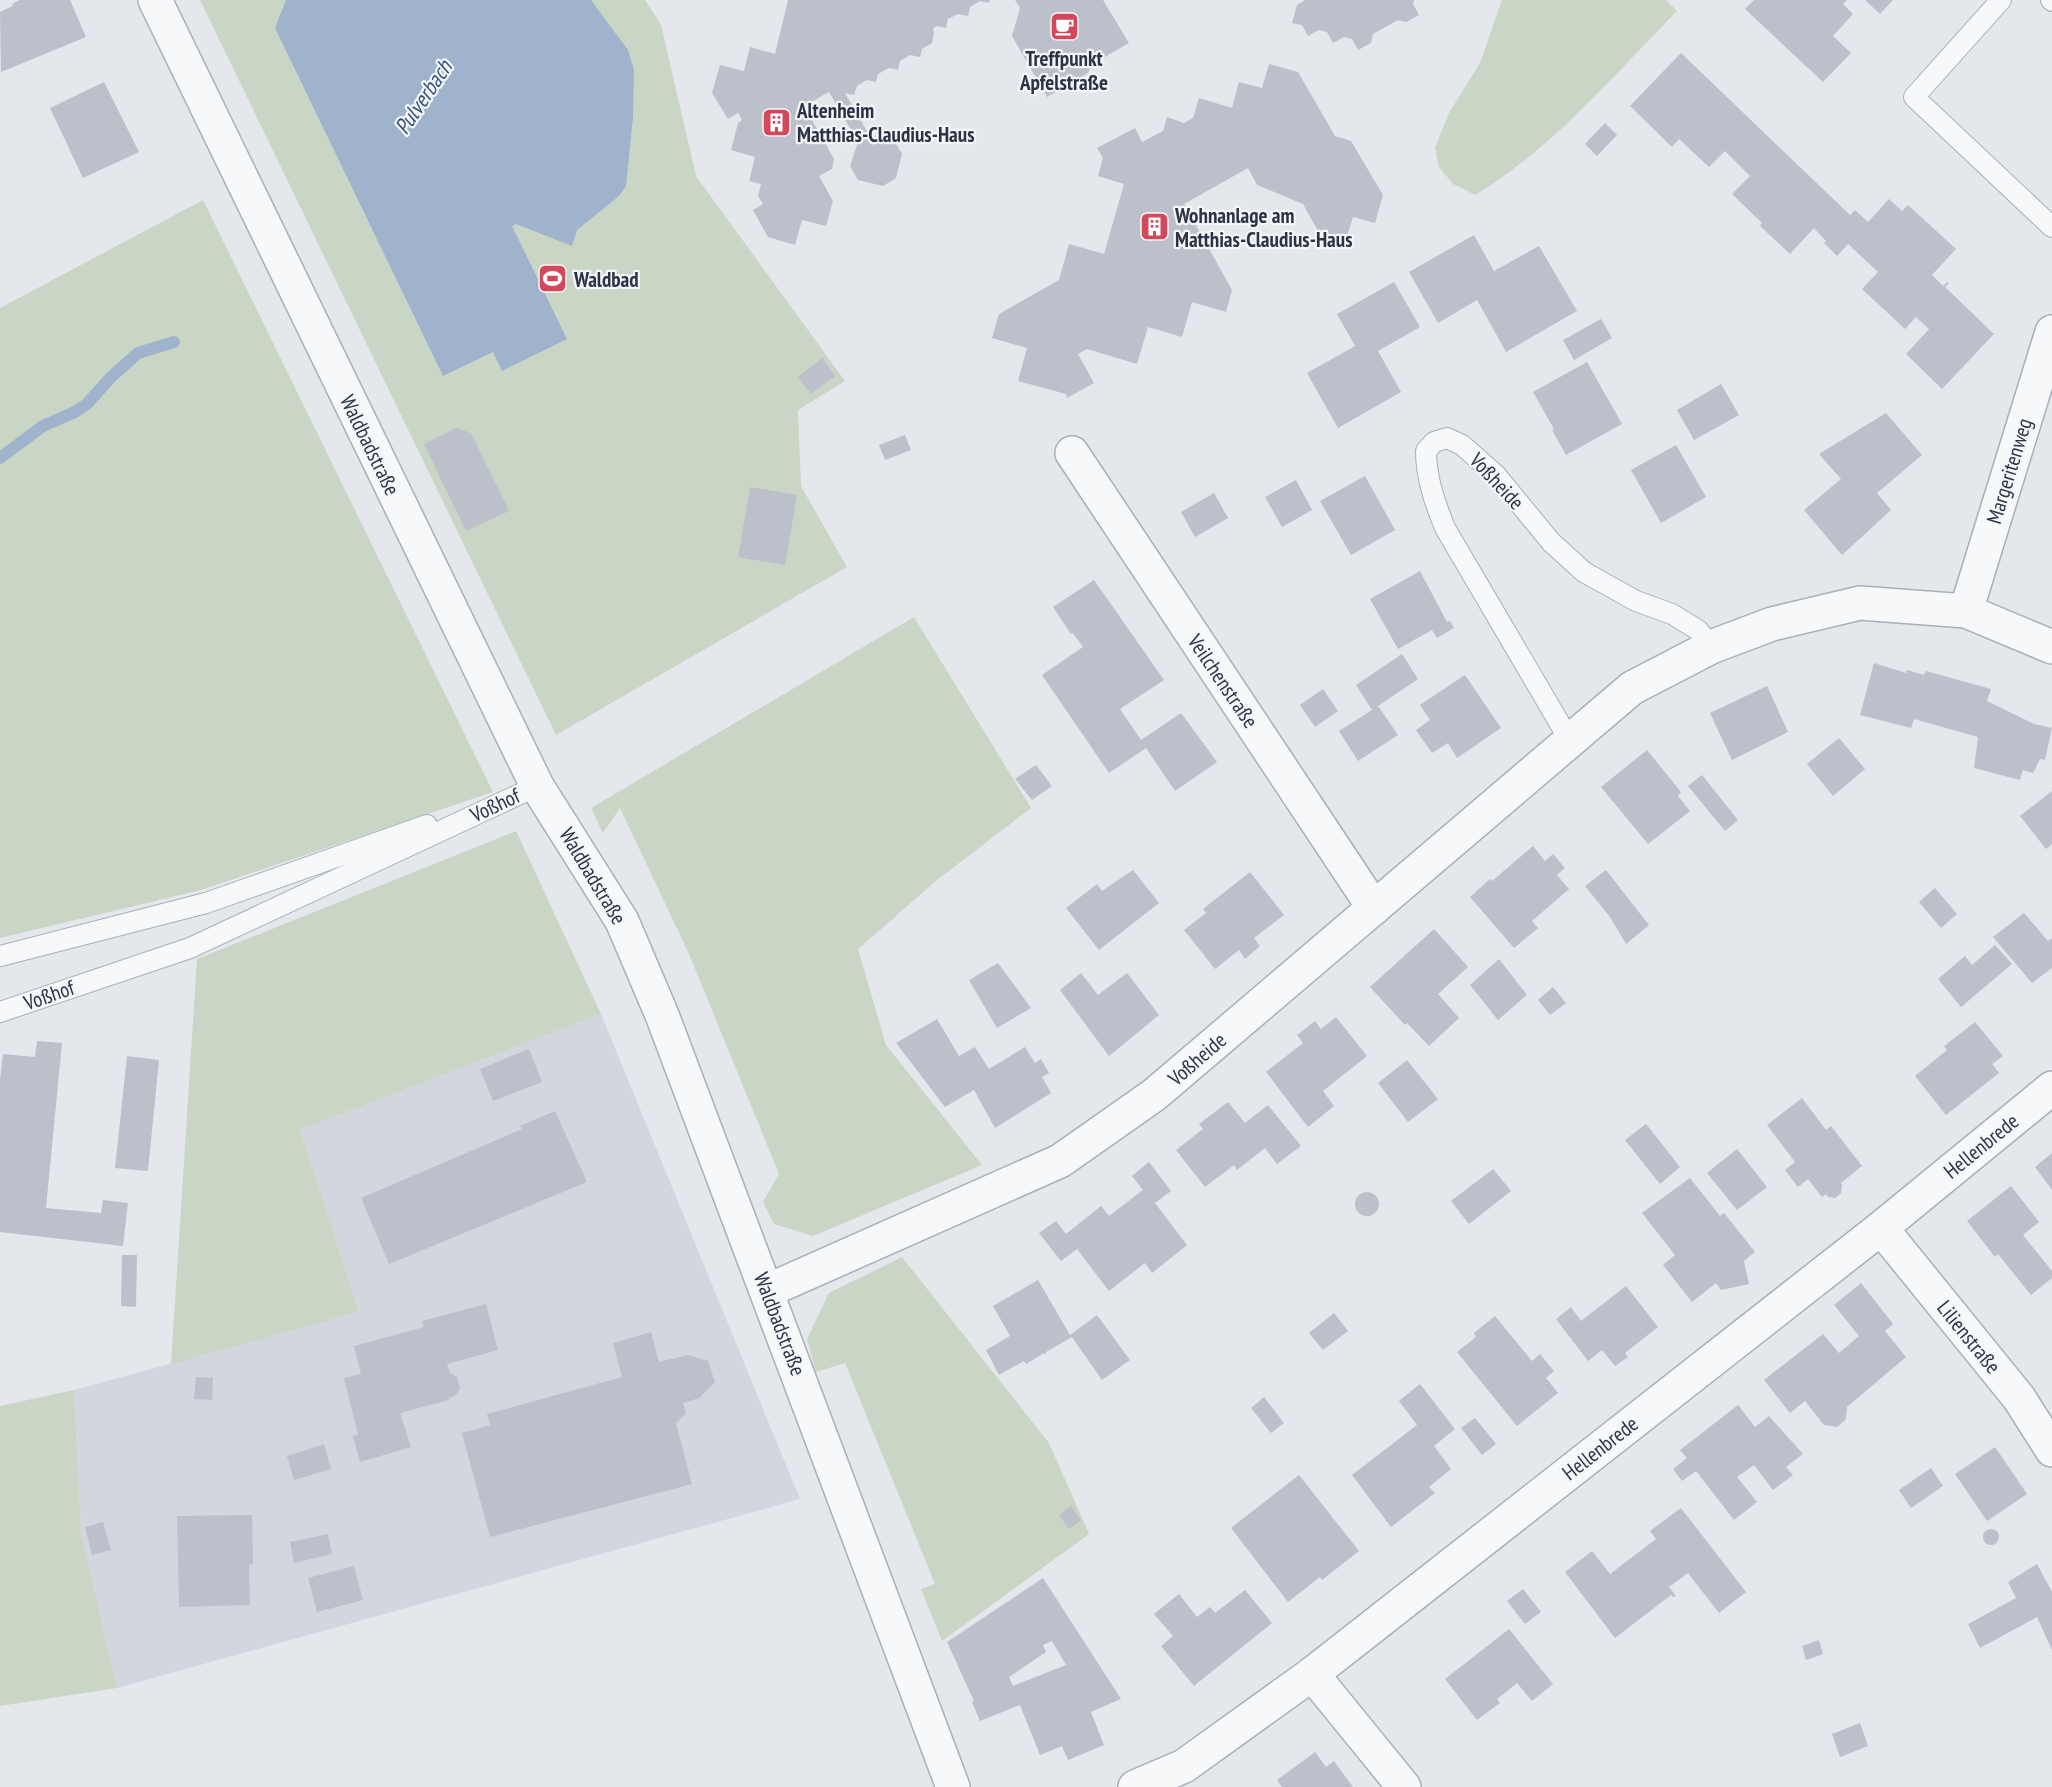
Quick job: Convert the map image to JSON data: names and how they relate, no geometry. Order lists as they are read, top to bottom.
{
  "streets": {
    "street": [
      "Waldbadstraße",
      "Margeritenweg",
      "Voßheide",
      "Veilchenstraße",
      "Hellenbrede",
      "Lilienstraße"
    ],
    "lane": ["Voßhof"]
  },
  "crossings": [
    ["Waldbadstraße", "Voßheide"],
    ["Waldbadstraße", "Voßhof"],
    ["Margeritenweg", "Voßheide"],
    ["Voßheide", "Veilchenstraße"],
    ["Hellenbrede", "Lilienstraße"]
  ],
  "water": ["Pulverbach"],
  "places": {
    "cafe": ["Treffpunkt Apfelstraße"],
    "building": ["Altenheim Matthias-Claudius-Haus", "Wohnanlage am Matthias-Claudius-Haus"],
    "sports": ["Waldbad"]
  }
}
